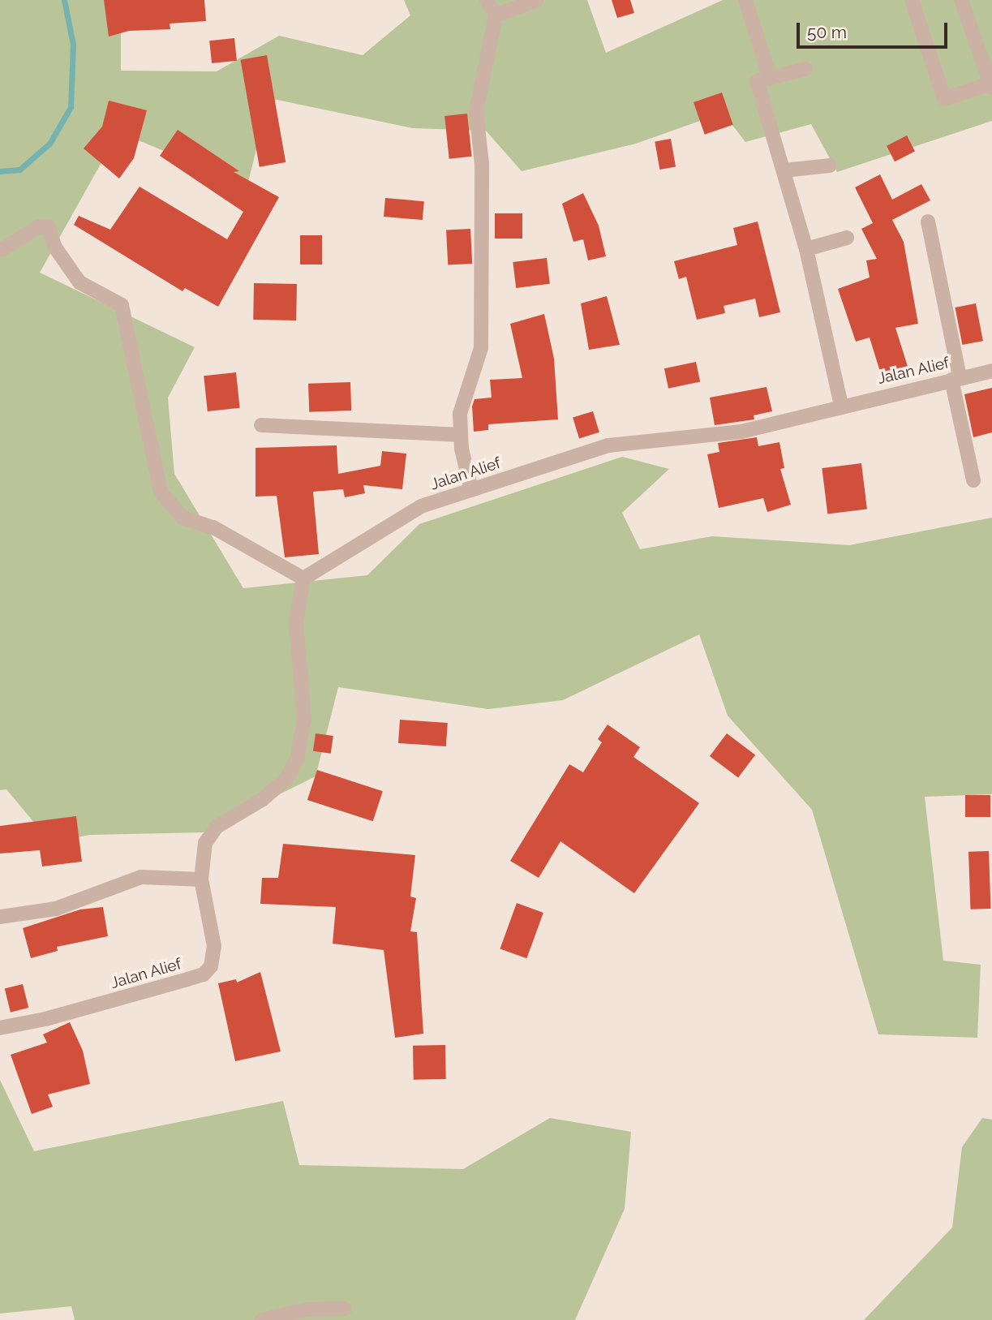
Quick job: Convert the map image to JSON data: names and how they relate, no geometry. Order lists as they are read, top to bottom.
{
  "streets": {
    "street": ["Jalan Alief"]
  },
  "scale_bar": "50 m"
}
